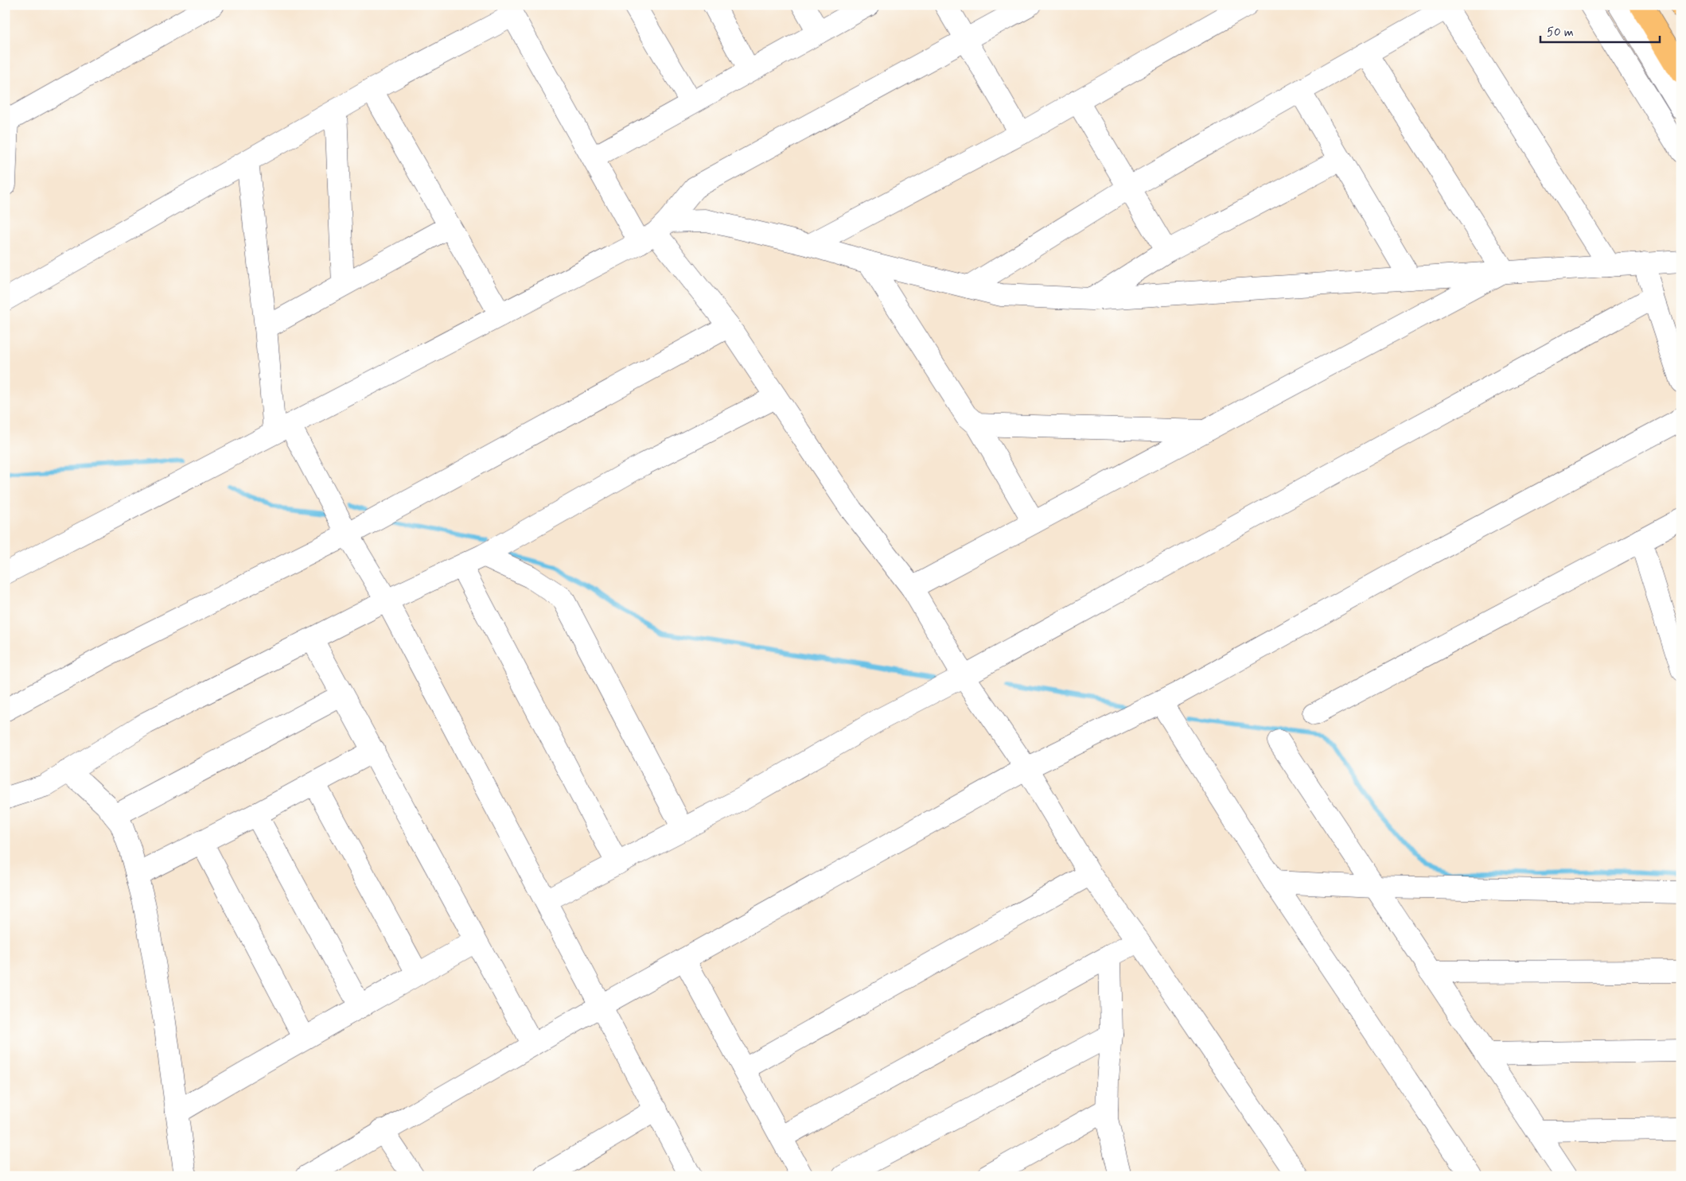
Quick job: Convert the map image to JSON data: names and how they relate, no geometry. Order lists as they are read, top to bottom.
{
  "scale_bar": "50 m"
}
